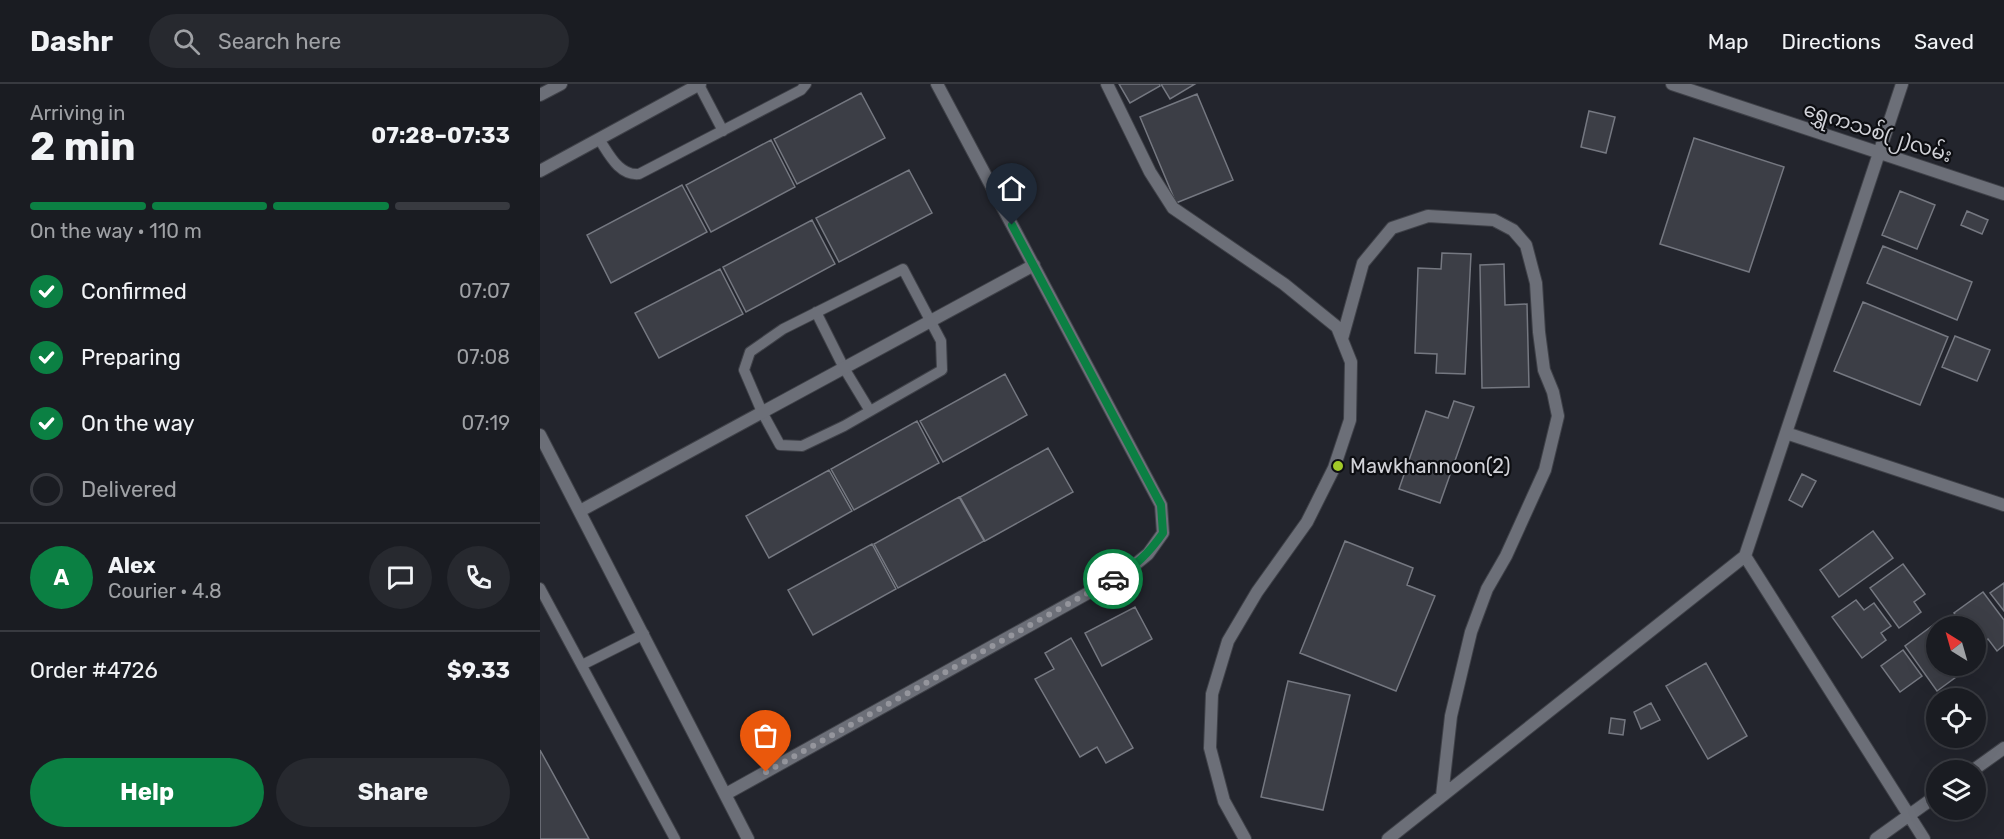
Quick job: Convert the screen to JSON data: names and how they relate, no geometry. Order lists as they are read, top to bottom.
{
  "streets": {
    "street": ["ရွှေကသစ်(၂)လမ်း"]
  },
  "places": ["Mawkhannoon(2)"],
  "north": "top left",
  "page": {
    "header": "Dashr",
    "search": "Search here",
    "nav": ["Map", "Directions", "Saved"],
    "heading": ["2 min", "Arriving in", "07:28–07:33"],
    "panel": [
      "Alex",
      "Courier · 4.8",
      "Order #4726",
      "$9.33"
    ],
    "bar": "On the way · 110 m",
    "list": [
      ["Confirmed", "07:07"],
      ["Preparing", "07:08"],
      ["On the way", "07:19"],
      "Delivered"
    ],
    "round": "A",
    "buttons": ["Help", "Share"]
  }
}
